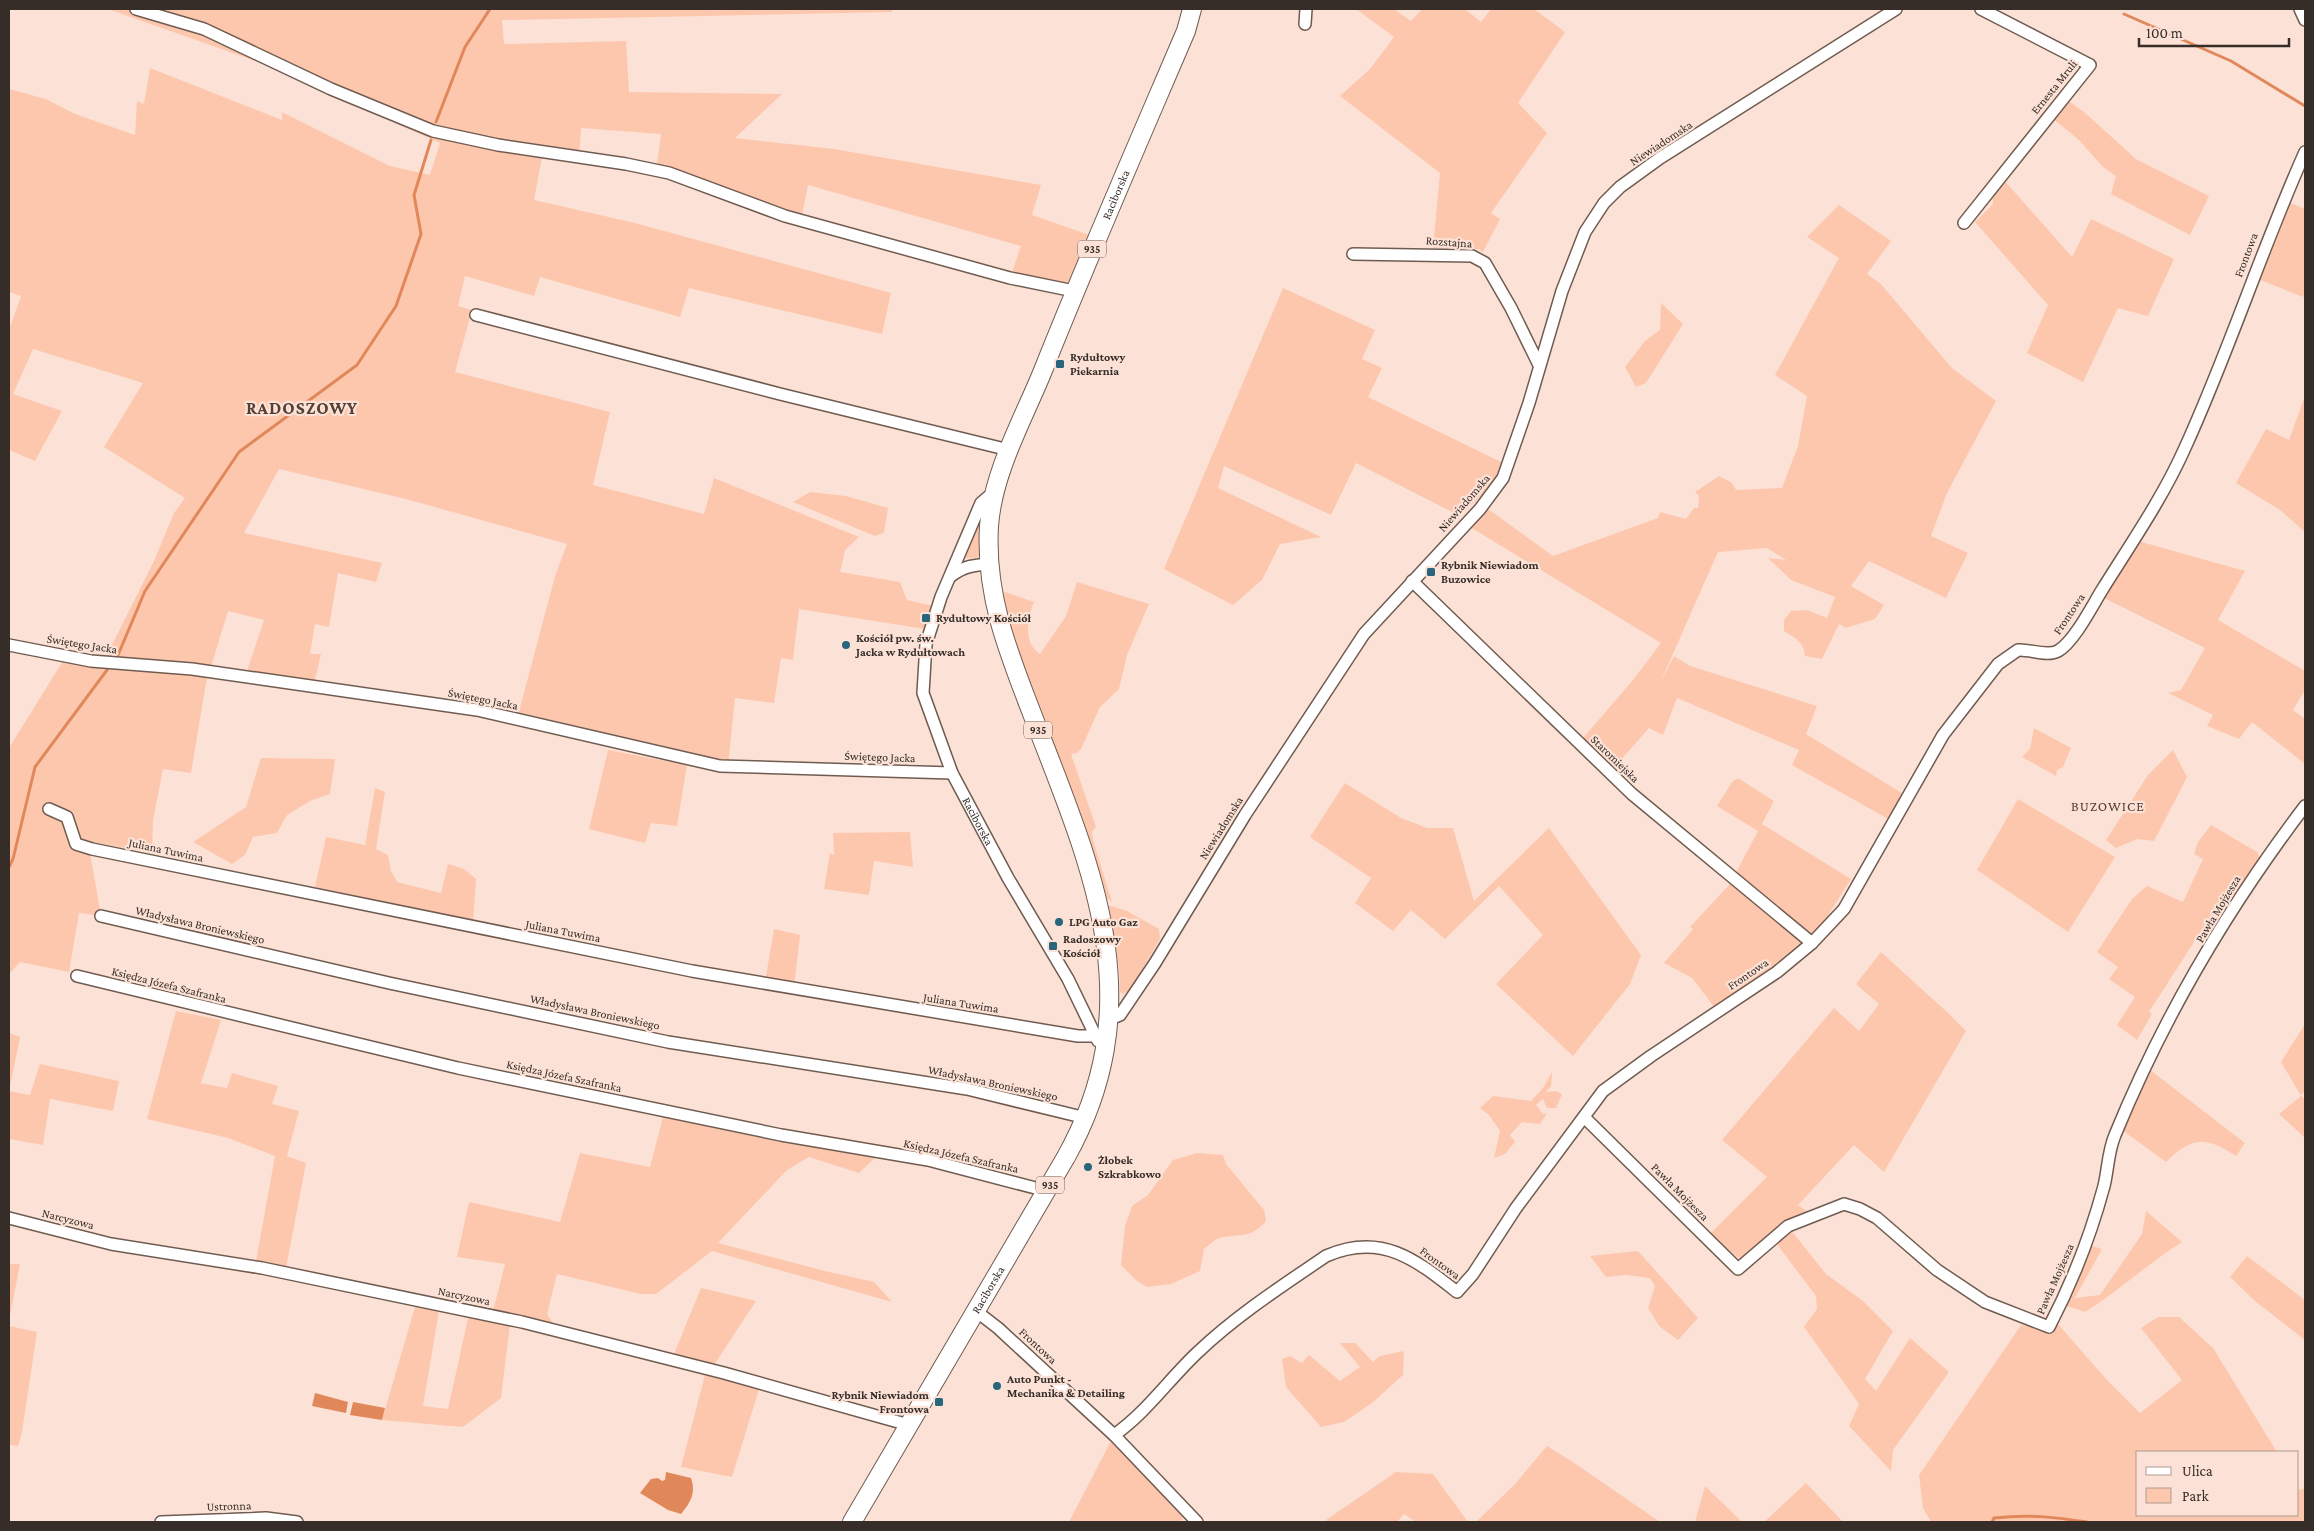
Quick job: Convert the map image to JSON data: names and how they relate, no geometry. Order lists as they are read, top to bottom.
{
  "streets": {
    "main road": ["Raciborska", "935"],
    "street": [
      "Ernesta Mruli",
      "Niewiadomska",
      "Rozstajna",
      "Frontowa",
      "Świętego Jacka",
      "Staromiejska",
      "Juliana Tuwima",
      "Pawła Mojżesza",
      "Władysława Broniewskiego",
      "Księdza Józefa Szafranka",
      "Narcyzowa",
      "Ustronna"
    ]
  },
  "crossings": [
    ["Niewiadomska", "Raciborska"],
    ["Niewiadomska", "Rozstajna"],
    ["Niewiadomska", "Staromiejska"],
    ["Raciborska", "Frontowa"],
    ["Raciborska", "Świętego Jacka"],
    ["Raciborska", "Juliana Tuwima"],
    ["Raciborska", "Władysława Broniewskiego"],
    ["Raciborska", "Księdza Józefa Szafranka"],
    ["Raciborska", "Narcyzowa"],
    ["Frontowa", "Staromiejska"],
    ["Frontowa", "Pawła Mojżesza"]
  ],
  "districts": ["RADOSZOWY", "BUZOWICE"],
  "places": {
    "transit": [
      "Rydułtowy Piekarnia",
      "Rybnik Niewiadom Buzowice",
      "Rydułtowy Kościół",
      "Radoszowy Kościół",
      "Rybnik Niewiadom Frontowa"
    ],
    "other": [
      "Kościół pw. św. Jacka w Rydułtowach",
      "LPG Auto Gaz",
      "Żłobek Szkrabkowo",
      "Auto Punkt - Mechanika & Detailing"
    ]
  },
  "legend": ["Ulica", "Park"],
  "scale_bar": "100 m"
}
